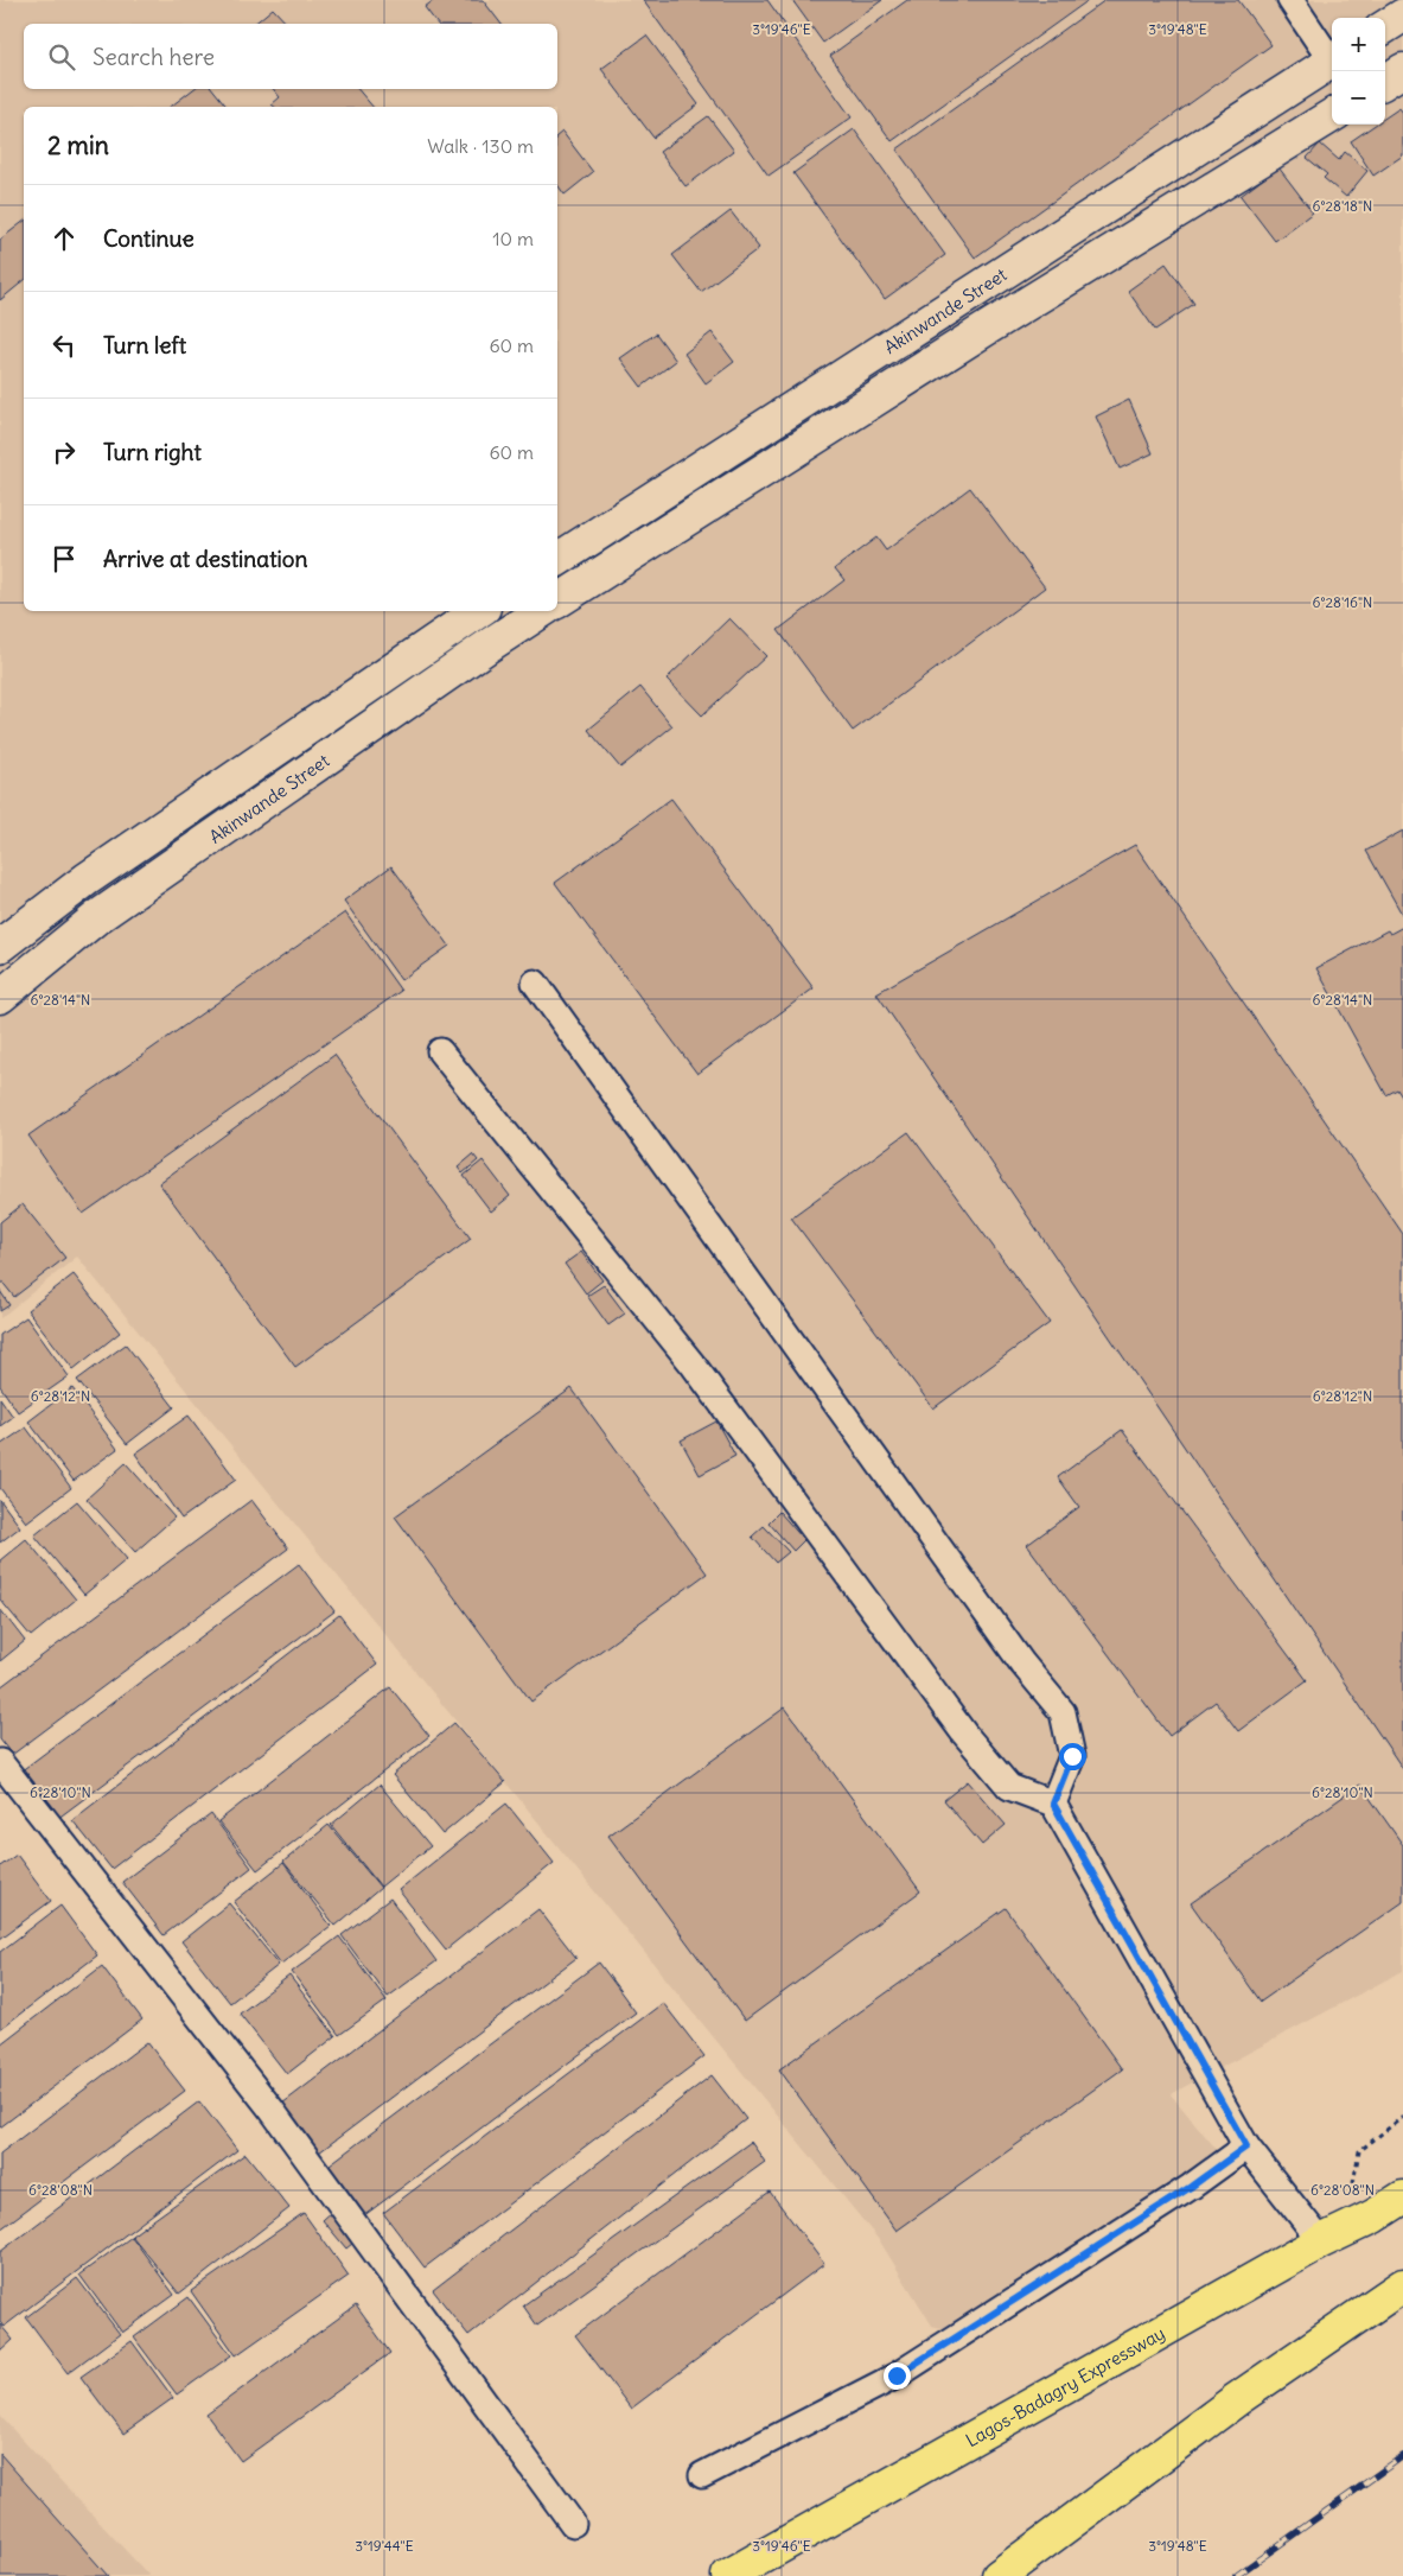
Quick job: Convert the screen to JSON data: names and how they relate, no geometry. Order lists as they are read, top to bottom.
{
  "streets": {
    "main road": ["Lagos-Badagry Expressway"],
    "street": ["Akinwande Street"]
  },
  "page": {
    "map_buttons": ["+", "−"],
    "search": "Search here",
    "heading": ["2 min", "Walk · 130 m"],
    "list": [
      ["Continue", "10 m"],
      ["Turn left", "60 m"],
      ["Turn right", "60 m"],
      "Arrive at destination"
    ]
  },
  "coordinates": [
    "3°19'46\"E",
    "3°19'48\"E",
    "6°28'18\"N",
    "6°28'16\"N",
    "6°28'14\"N",
    "6°28'12\"N",
    "6°28'10\"N",
    "6°28'08\"N",
    "3°19'44\"E"
  ]
}
